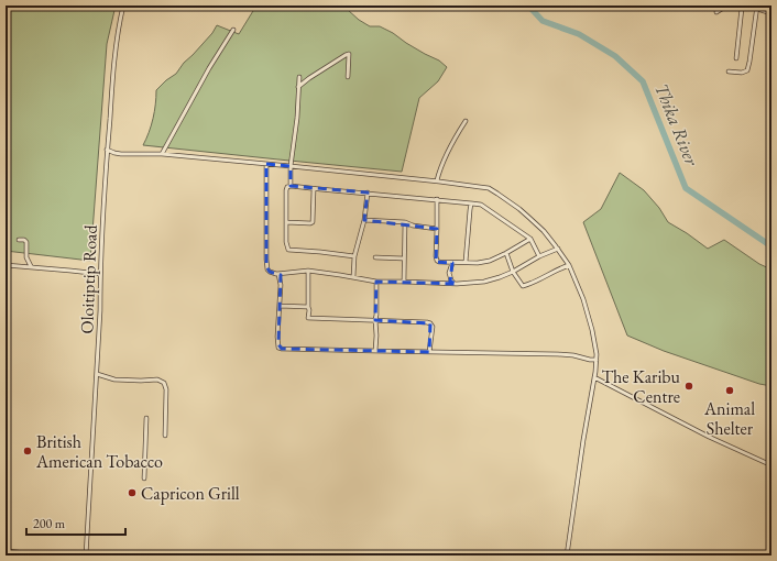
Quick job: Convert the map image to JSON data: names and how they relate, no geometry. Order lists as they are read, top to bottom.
{
  "streets": {
    "street": ["Oloitiptip Road"]
  },
  "water": ["Thika River"],
  "places": [
    "The Karibu Centre",
    "Animal Shelter",
    "British American Tobacco",
    "Capricon Grill"
  ],
  "scale_bar": "200 m"
}
